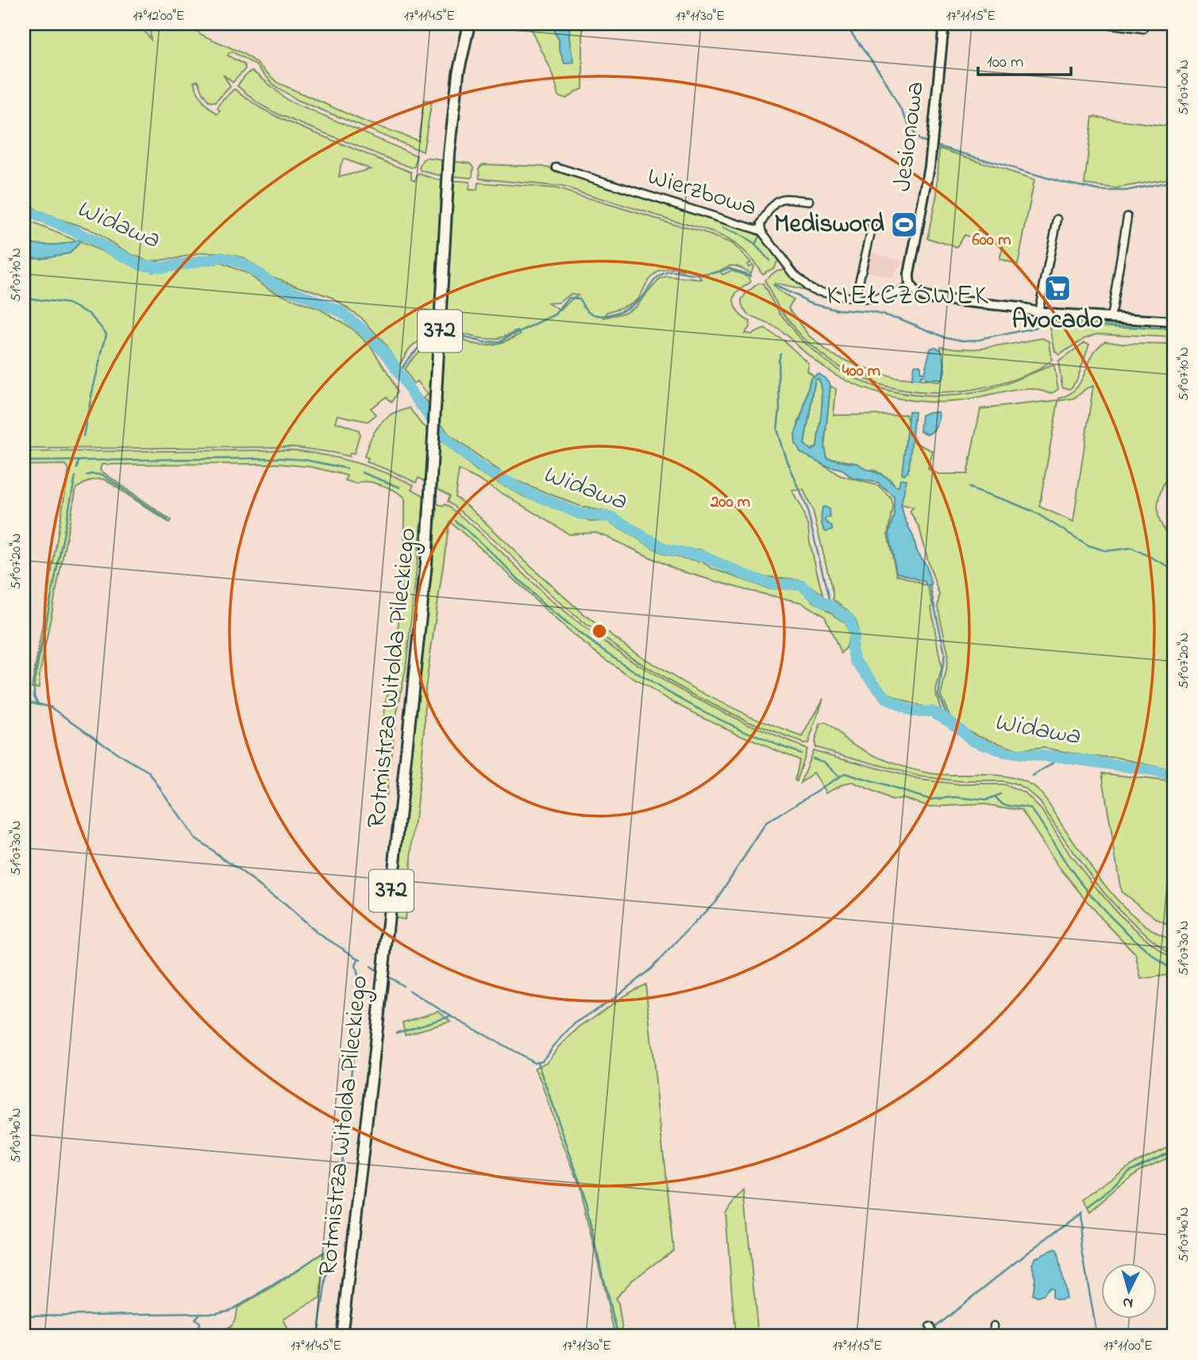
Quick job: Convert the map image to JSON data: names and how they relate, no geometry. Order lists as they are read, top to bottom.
{
  "streets": {
    "main road": ["372", "Rotmistrza Witolda Pileckiego"],
    "street": ["Jesionowa", "Wierzbowa"]
  },
  "crossings": [
    ["Jesionowa", "Wierzbowa"]
  ],
  "districts": ["KIEŁCZÓWEK"],
  "water": ["Widawa"],
  "places": {
    "sports": ["Medisword"],
    "supermarket": ["Avocado"]
  },
  "scale_bar": "100 m",
  "north": "bottom",
  "coordinates": [
    "17°12'00\"E",
    "17°11'45\"E",
    "17°11'30\"E",
    "17°11'15\"E",
    "51°07'00\"N",
    "51°07'10\"N",
    "51°07'20\"N",
    "51°07'30\"N",
    "51°07'40\"N",
    "17°11'00\"E"
  ],
  "rings": ["600 m", "400 m", "200 m"]
}
